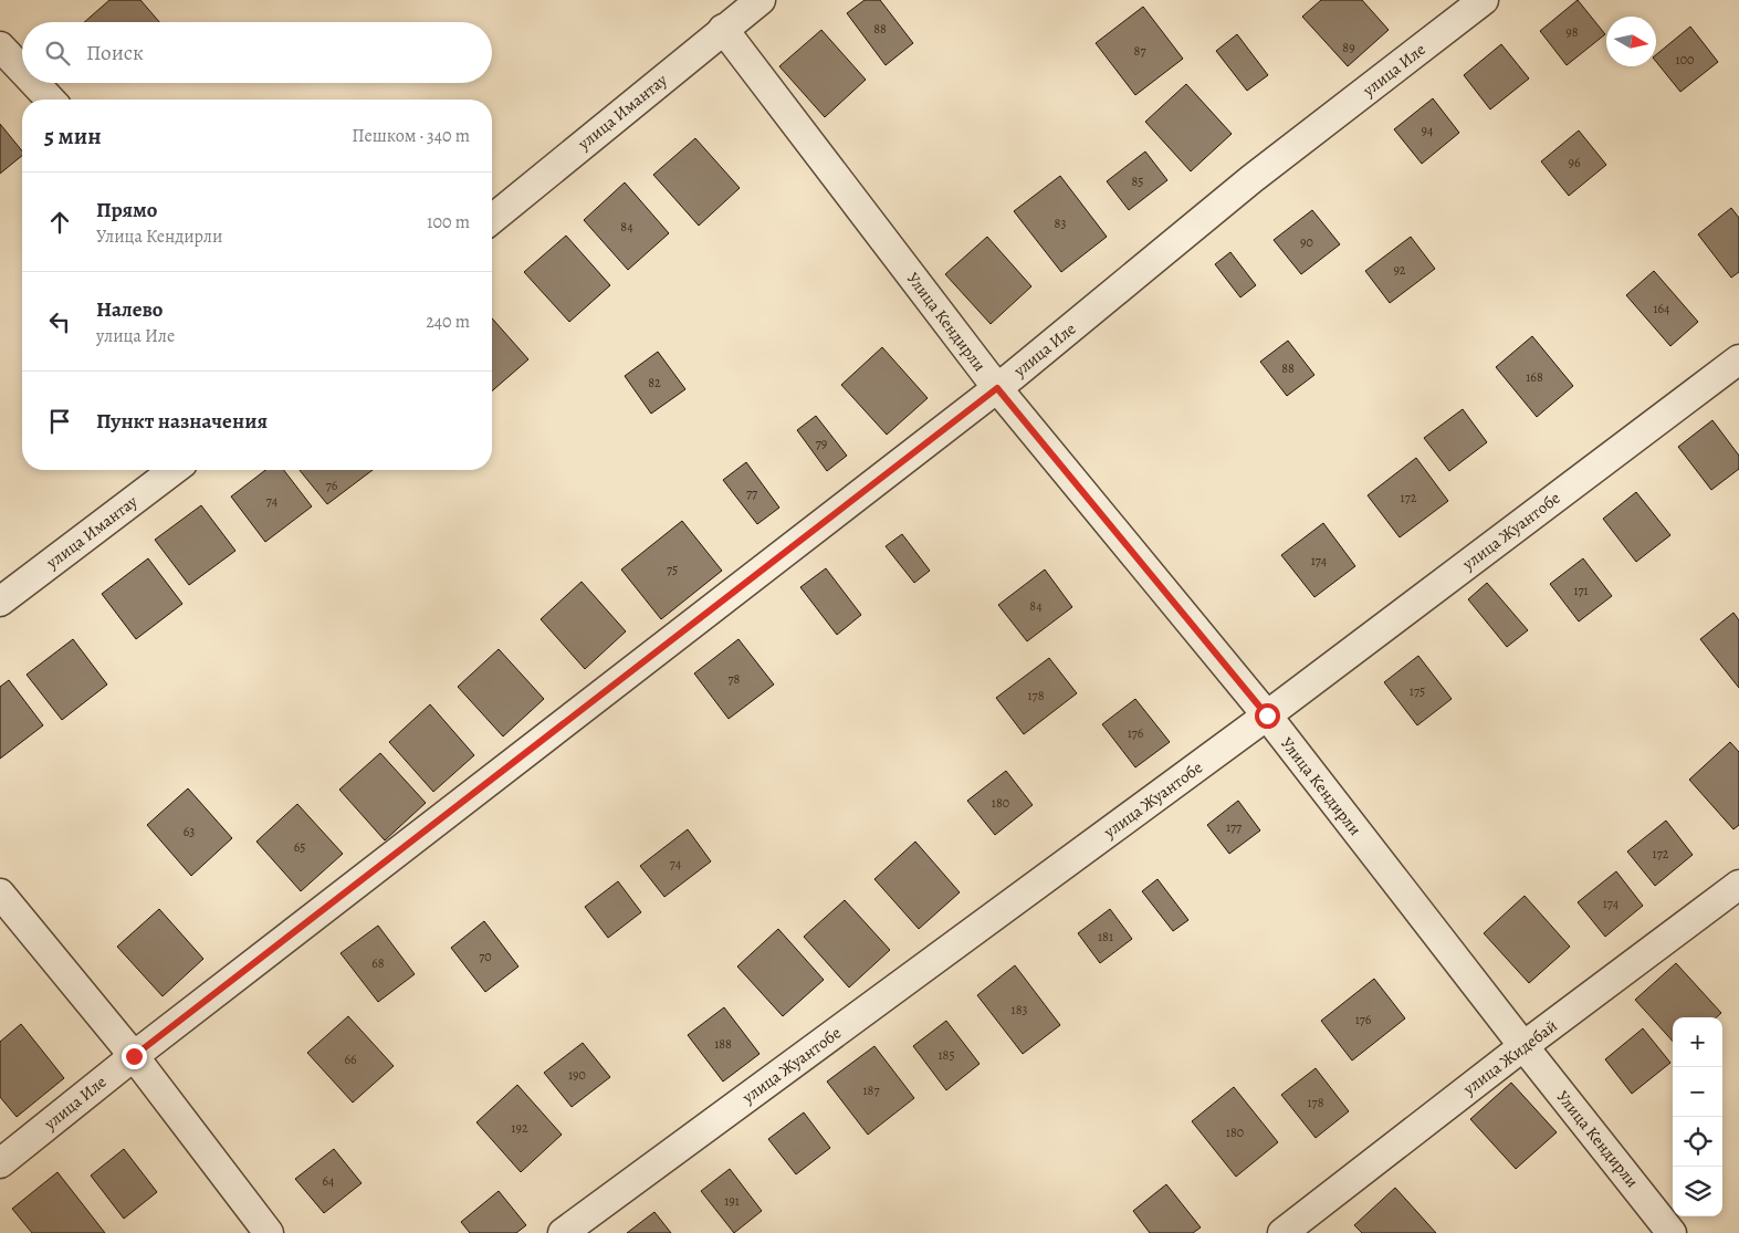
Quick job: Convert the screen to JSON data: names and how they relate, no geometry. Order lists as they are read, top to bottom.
{
  "streets": {
    "street": [
      "улица Иле",
      "улица Имантау",
      "Улица Кендирли",
      "улица Жуантобе",
      "улица Жидебай"
    ]
  },
  "crossings": [
    ["улица Иле", "Улица Кендирли"],
    ["улица Имантау", "Улица Кендирли"],
    ["Улица Кендирли", "улица Жуантобе"],
    ["Улица Кендирли", "улица Жидебай"]
  ],
  "house_numbers": [
    "88",
    "98",
    "89",
    "87",
    "100",
    "94",
    "96",
    "85",
    "83",
    "84",
    "90",
    "92",
    "164",
    "88",
    "168",
    "82",
    "79",
    "76",
    "77",
    "172",
    "74",
    "174",
    "75",
    "171",
    "84",
    "78",
    "175",
    "178",
    "176",
    "180",
    "177",
    "63",
    "65",
    "172",
    "74",
    "174",
    "181",
    "70",
    "68",
    "183",
    "176",
    "188",
    "185",
    "66",
    "190",
    "187",
    "178",
    "192",
    "180",
    "64",
    "191"
  ],
  "north": "right",
  "page": {
    "search": "Поиск",
    "heading": ["5 мин", "Пешком · 340 m"],
    "list": [
      ["Прямо", "Улица Кендирли", "100 m"],
      ["Налево", "улица Иле", "240 m"],
      "Пункт назначения"
    ],
    "map_buttons": ["+", "−"]
  }
}
